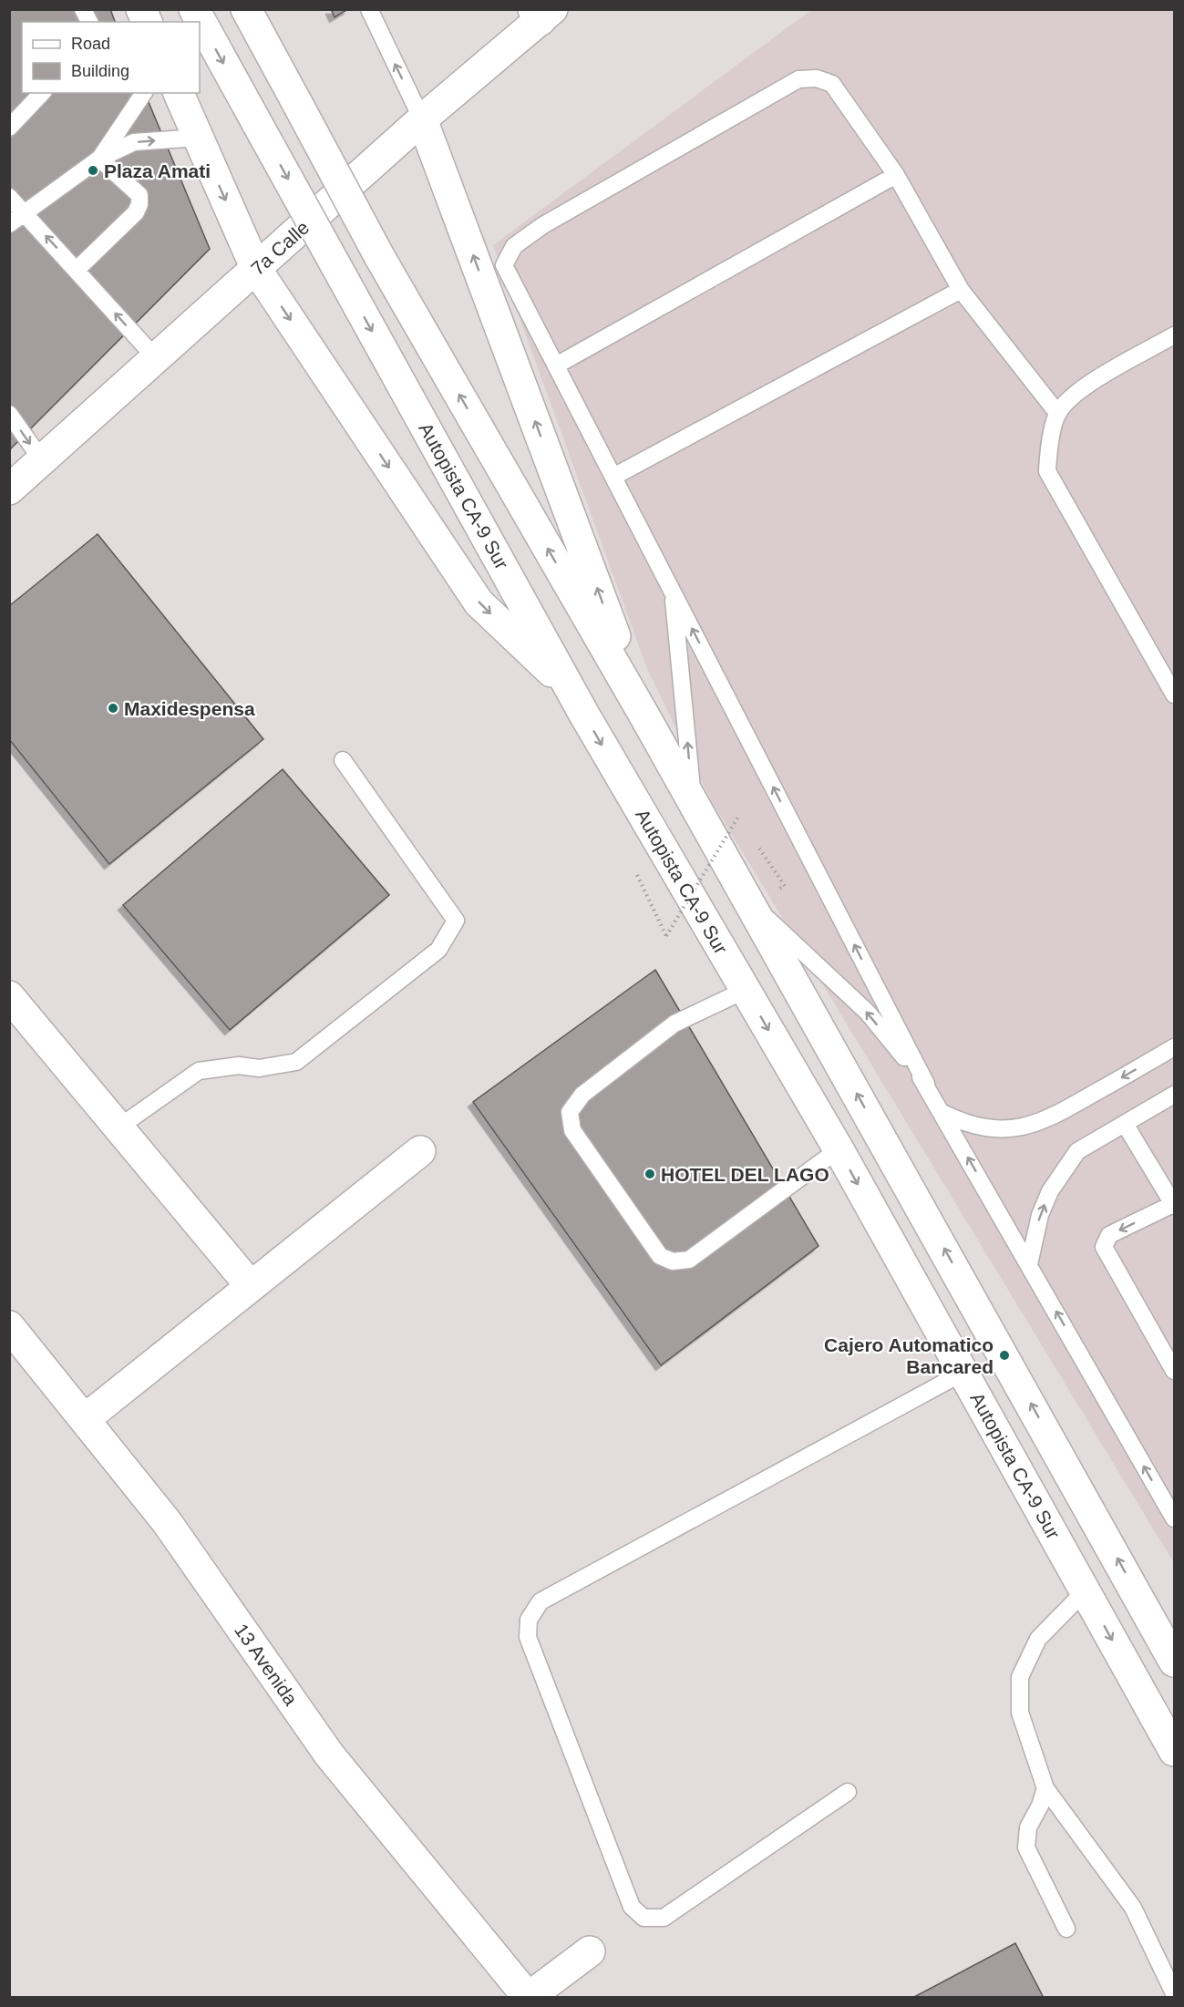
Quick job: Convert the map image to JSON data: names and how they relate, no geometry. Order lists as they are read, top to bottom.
{
  "streets": {
    "main road": ["7a Calle", "Autopista CA-9 Sur", "13 Avenida"]
  },
  "places": [
    "Plaza Amati",
    "Maxidespensa",
    "HOTEL DEL LAGO",
    "Cajero Automatico Bancared"
  ],
  "legend": ["Road", "Building"]
}
